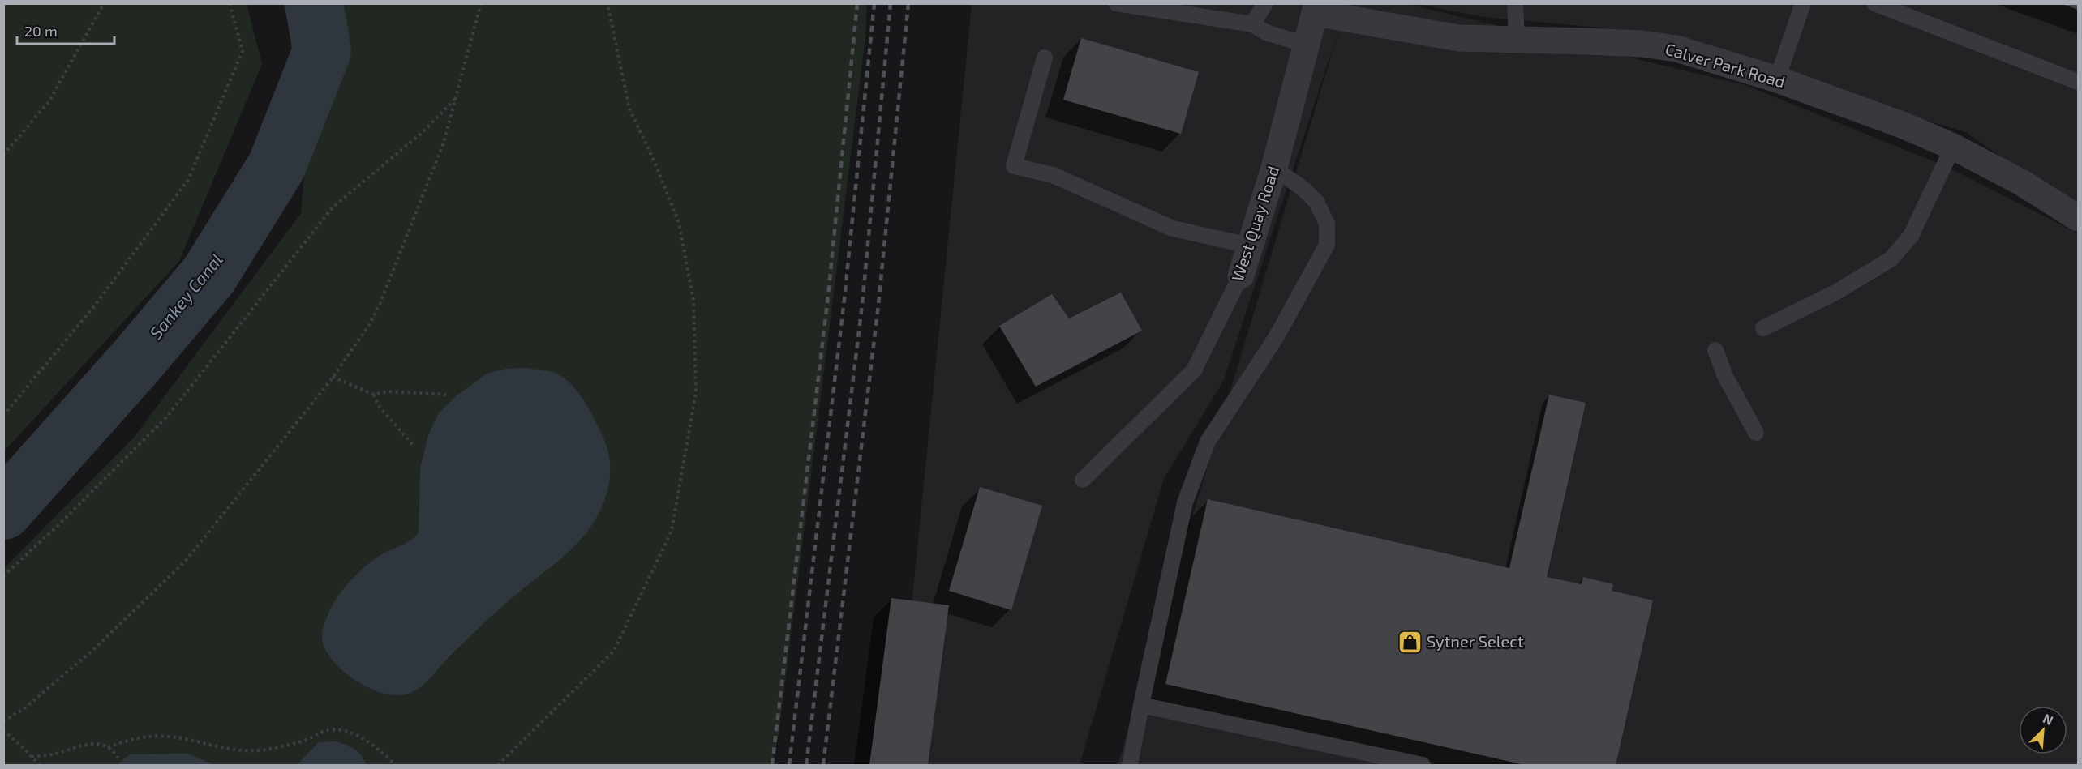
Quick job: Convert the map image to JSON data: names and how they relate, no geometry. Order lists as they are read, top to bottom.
{
  "streets": {
    "street": ["Calver Park Road", "West Quay Road"]
  },
  "crossings": [
    ["Calver Park Road", "West Quay Road"]
  ],
  "water": ["Sankey Canal"],
  "places": {
    "shop": ["Sytner Select"]
  },
  "scale_bar": "20 m",
  "north": "top right"
}
